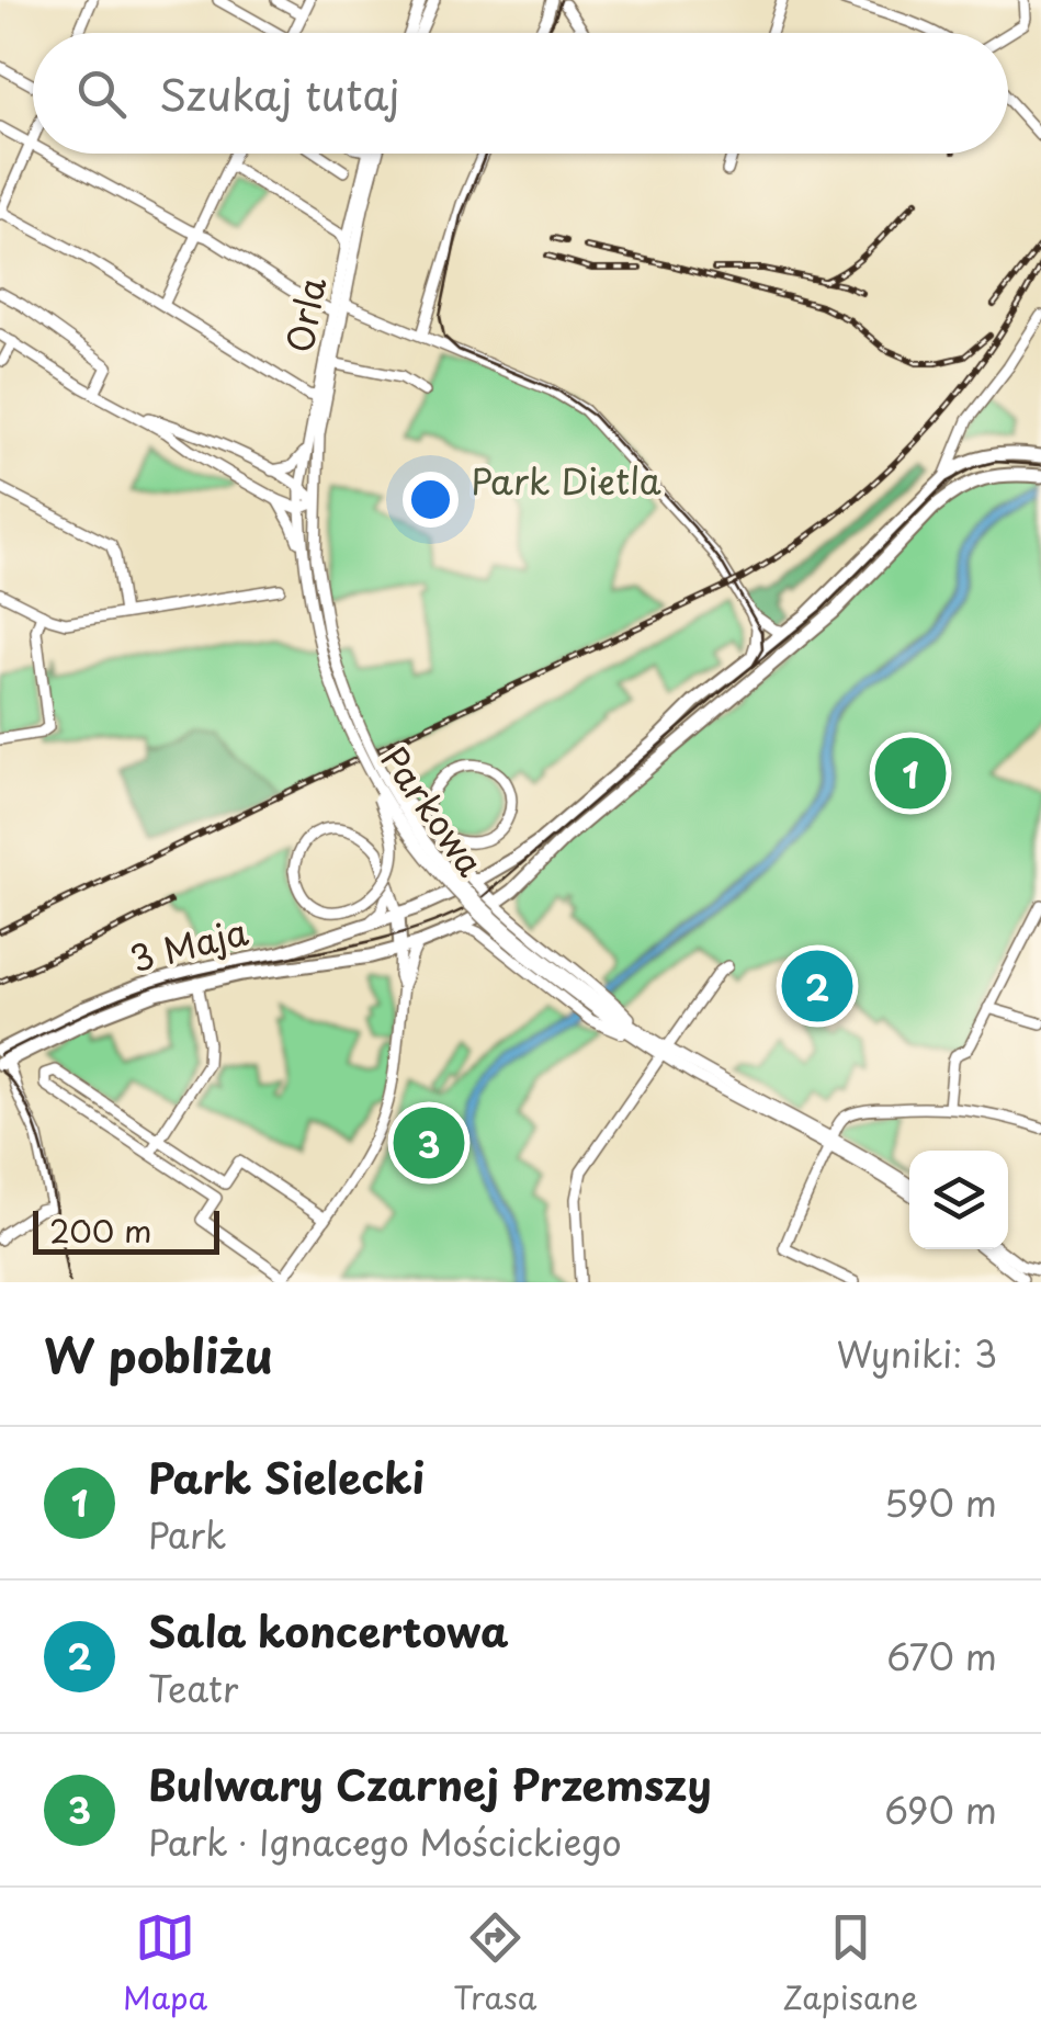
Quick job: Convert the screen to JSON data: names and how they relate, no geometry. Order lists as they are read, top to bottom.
{
  "streets": {
    "main road": ["3 Maja"],
    "street": ["Orla", "Parkowa"]
  },
  "crossings": [
    ["Orla", "Parkowa"]
  ],
  "parks": ["Park Dietla"],
  "scale_bar": "200 m",
  "page": {
    "search": "Szukaj tutaj",
    "pins": ["1", "2", "3"],
    "scale": "200 m",
    "heading": ["W pobliżu", "Wyniki: 3"],
    "list": [
      {
        "mark": "1",
        "name": "Park Sielecki",
        "note": "Park",
        "value": "590 m"
      },
      {
        "mark": "2",
        "name": "Sala koncertowa",
        "note": "Teatr",
        "value": "670 m"
      },
      {
        "mark": "3",
        "name": "Bulwary Czarnej Przemszy",
        "note": "Park · Ignacego Mościckiego",
        "value": "690 m"
      }
    ],
    "nav": ["Mapa", "Trasa", "Zapisane"]
  }
}
